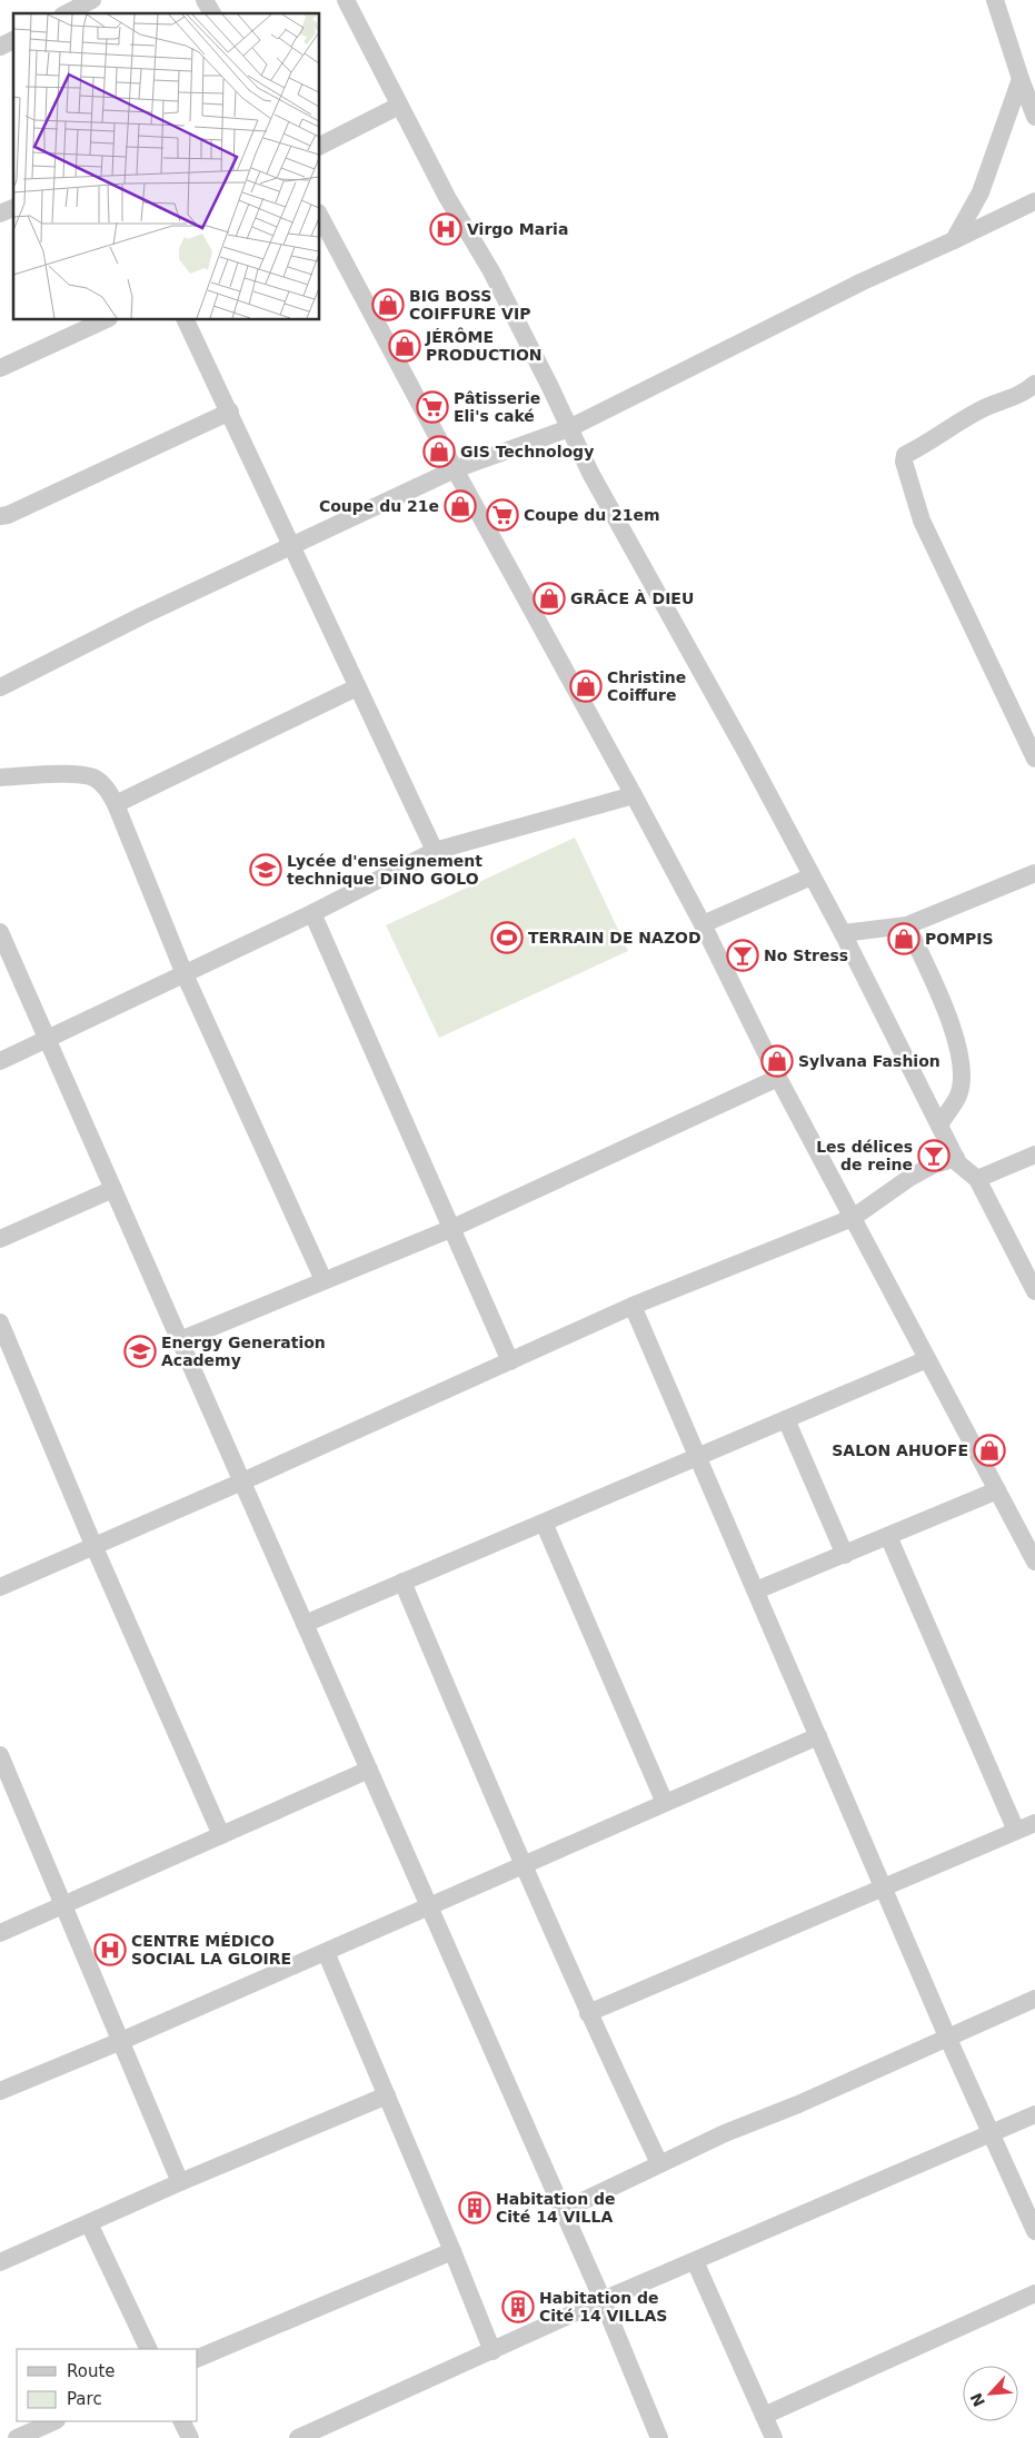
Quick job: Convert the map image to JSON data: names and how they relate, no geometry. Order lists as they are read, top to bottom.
{
  "places": {
    "hospital": ["Virgo Maria", "CENTRE MÉDICO SOCIAL LA GLOIRE"],
    "shop": [
      "BIG BOSS COIFFURE VIP",
      "JÉRÔME PRODUCTION",
      "GIS Technology",
      "Coupe du 21e",
      "GRÂCE À DIEU",
      "Christine Coiffure",
      "POMPIS",
      "Sylvana Fashion",
      "SALON AHUOFE"
    ],
    "supermarket": ["Pâtisserie Eli's caké", "Coupe du 21em"],
    "school or university": ["Lycée d'enseignement technique DINO GOLO", "Energy Generation Academy"],
    "sports": ["TERRAIN DE NAZOD"],
    "bar": ["No Stress", "Les délices de reine"],
    "building": ["Habitation de Cité 14 VILLA", "Habitation de Cité 14 VILLAS"]
  },
  "legend": ["Route", "Parc"],
  "north": "bottom left"
}
